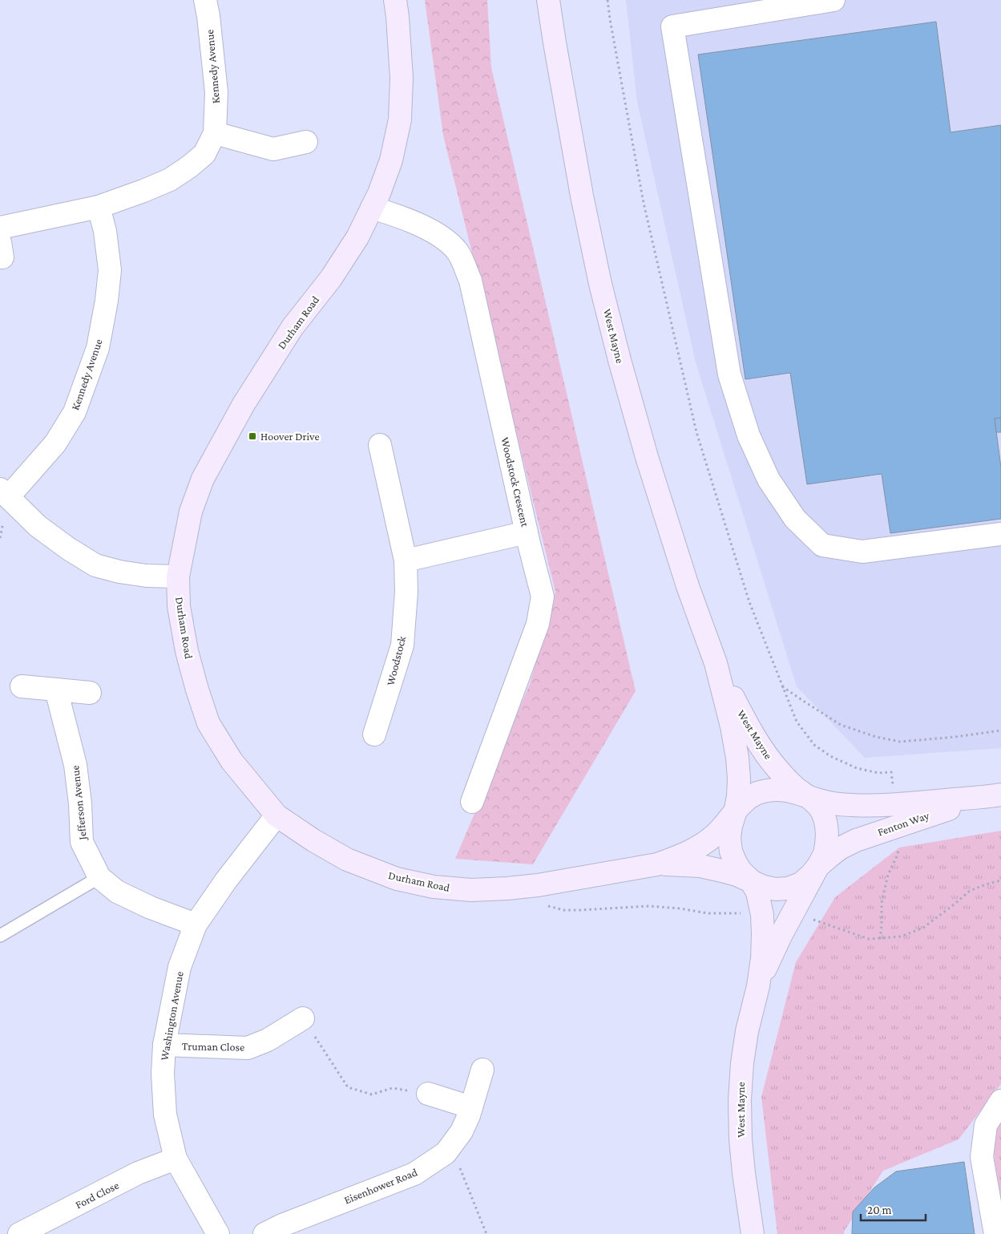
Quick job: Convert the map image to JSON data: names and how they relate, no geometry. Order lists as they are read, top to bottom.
{
  "streets": {
    "street": [
      "Kennedy Avenue",
      "Durham Road",
      "West Mayne",
      "Woodstock Crescent",
      "Woodstock",
      "Jefferson Avenue",
      "Fenton Way",
      "Washington Avenue",
      "Truman Close",
      "Eisenhower Road",
      "Ford Close"
    ]
  },
  "crossings": [
    ["Durham Road", "West Mayne"],
    ["Durham Road", "Woodstock Crescent"],
    ["Durham Road", "Fenton Way"],
    ["Durham Road", "Washington Avenue"],
    ["West Mayne", "Fenton Way"],
    ["Jefferson Avenue", "Washington Avenue"],
    ["Washington Avenue", "Truman Close"],
    ["Washington Avenue", "Ford Close"]
  ],
  "places": {
    "transit": ["Hoover Drive"]
  },
  "scale_bar": "20 m"
}
